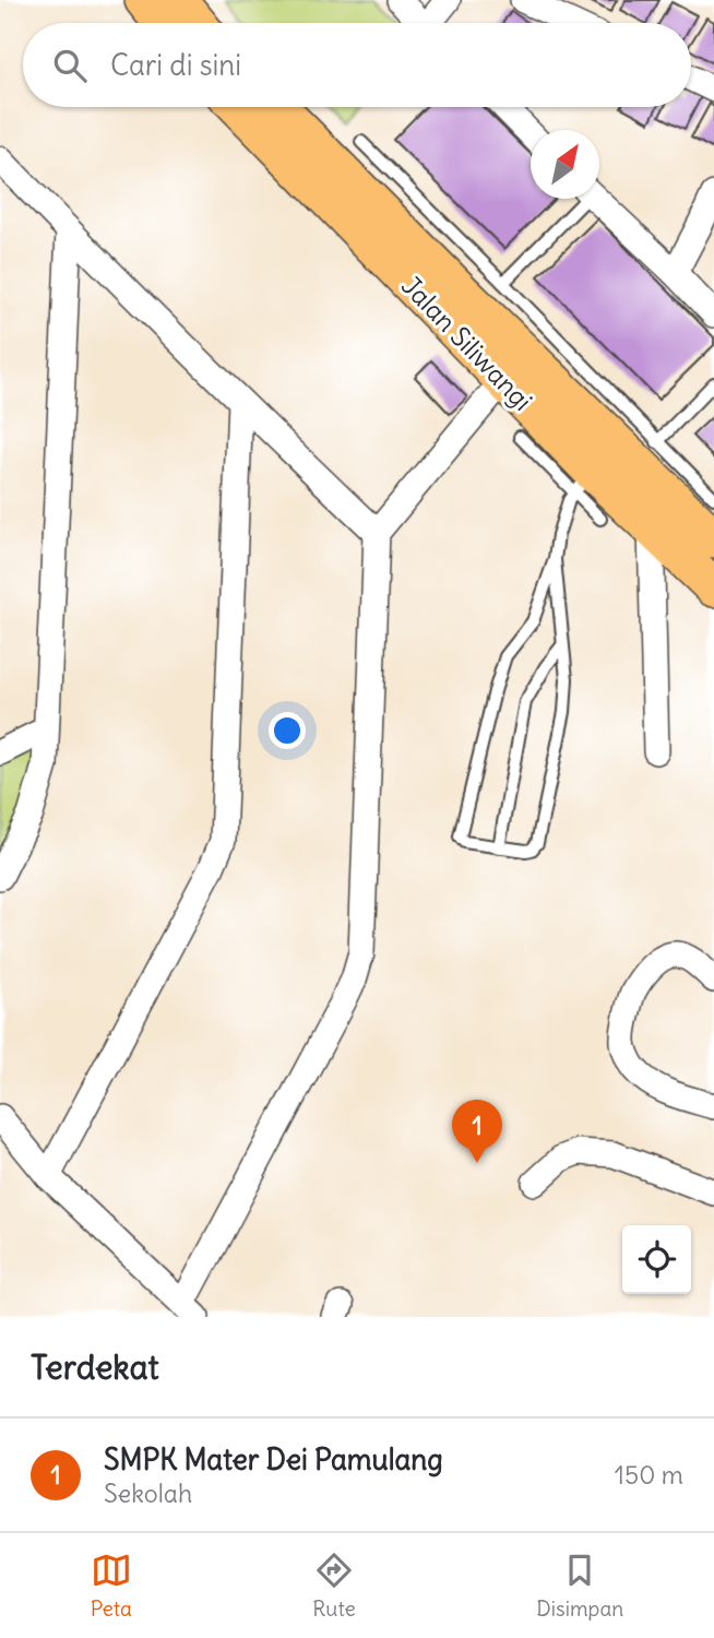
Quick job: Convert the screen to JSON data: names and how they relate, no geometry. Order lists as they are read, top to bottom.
{
  "streets": {
    "main road": ["Jalan Siliwangi"]
  },
  "north": "top right",
  "page": {
    "search": "Cari di sini",
    "pins": "1",
    "heading": "Terdekat",
    "list": [
      {
        "mark": "1",
        "name": "SMPK Mater Dei Pamulang",
        "note": "Sekolah",
        "value": "150 m"
      }
    ],
    "nav": ["Peta", "Rute", "Disimpan"]
  }
}
